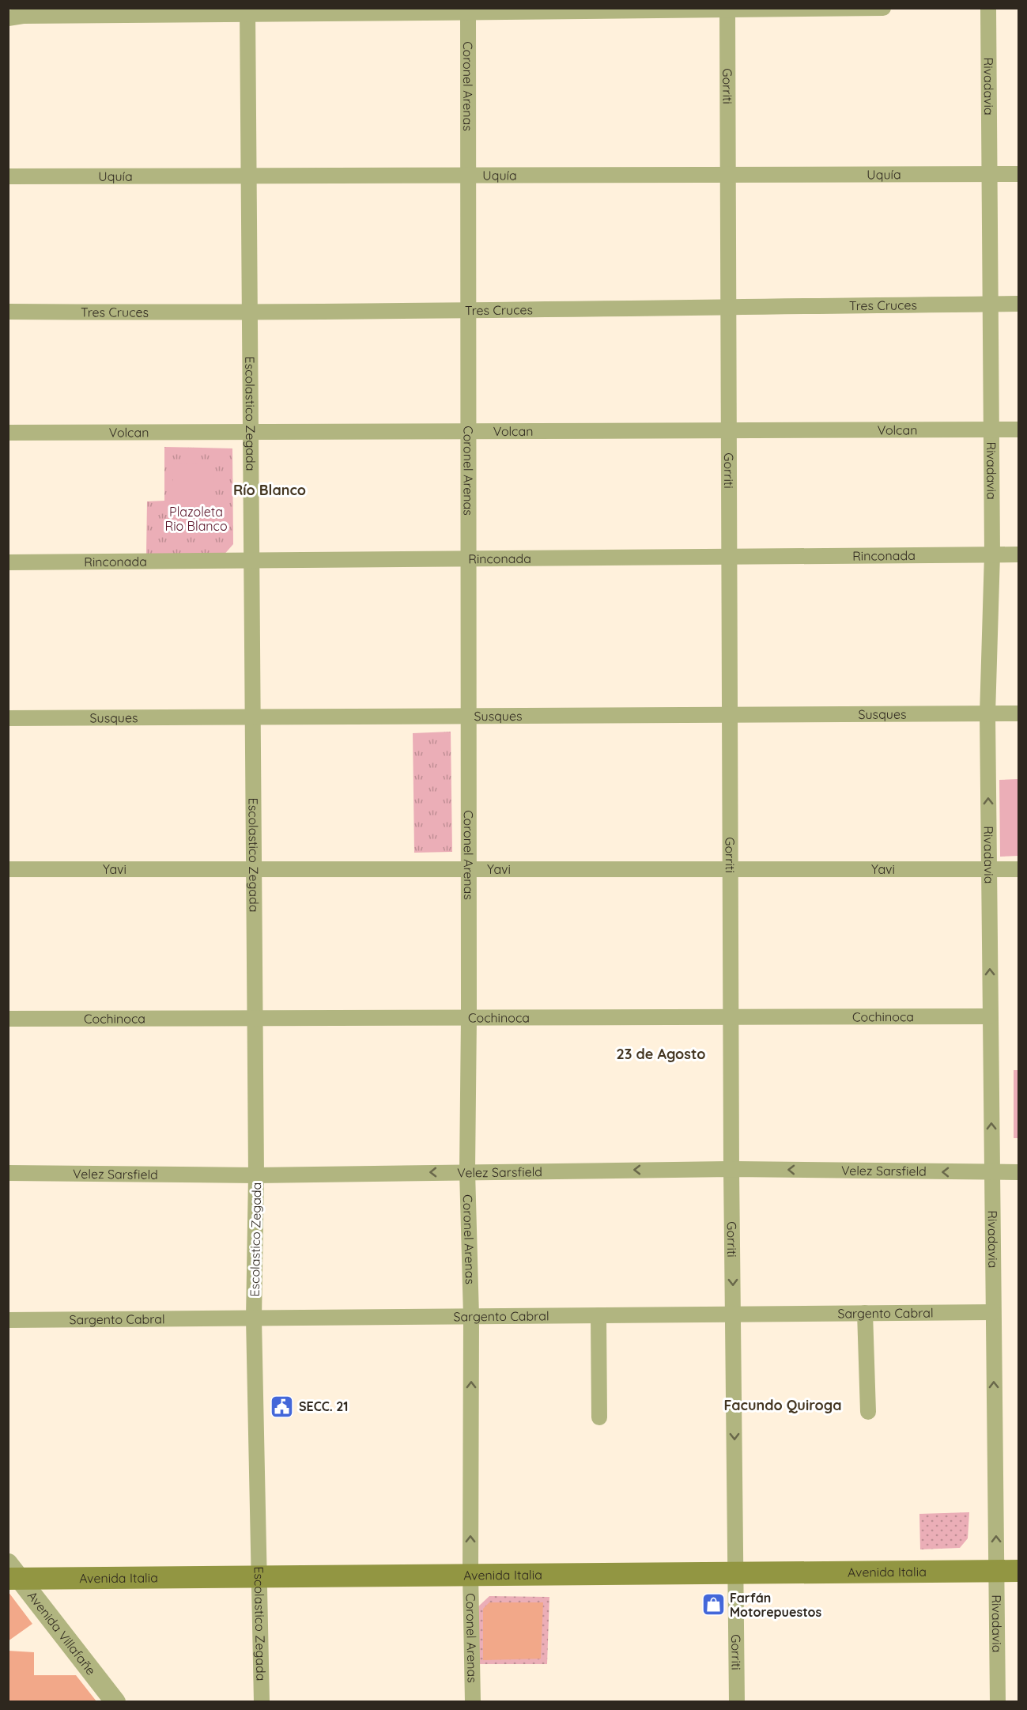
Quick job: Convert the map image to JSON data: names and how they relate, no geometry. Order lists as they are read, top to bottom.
{
  "streets": {
    "main road": ["Avenida Italia"],
    "street": [
      "Coronel Arenas",
      "Gorriti",
      "Rivadavia",
      "Uquía",
      "Tres Cruces",
      "Escolastico Zegada",
      "Volcan",
      "Rinconada",
      "Susques",
      "Yavi",
      "Cochinoca",
      "Velez Sarsfield",
      "Sargento Cabral",
      "Avenida Villafañe"
    ]
  },
  "crossings": [
    ["Coronel Arenas", "Uquía"],
    ["Coronel Arenas", "Tres Cruces"],
    ["Coronel Arenas", "Volcan"],
    ["Coronel Arenas", "Rinconada"],
    ["Coronel Arenas", "Susques"],
    ["Coronel Arenas", "Yavi"],
    ["Coronel Arenas", "Cochinoca"],
    ["Coronel Arenas", "Velez Sarsfield"],
    ["Coronel Arenas", "Sargento Cabral"],
    ["Coronel Arenas", "Avenida Italia"],
    ["Gorriti", "Uquía"],
    ["Gorriti", "Tres Cruces"],
    ["Gorriti", "Volcan"],
    ["Gorriti", "Rinconada"],
    ["Gorriti", "Susques"],
    ["Gorriti", "Yavi"],
    ["Gorriti", "Cochinoca"],
    ["Gorriti", "Velez Sarsfield"],
    ["Gorriti", "Sargento Cabral"],
    ["Gorriti", "Avenida Italia"],
    ["Rivadavia", "Uquía"],
    ["Rivadavia", "Tres Cruces"],
    ["Rivadavia", "Volcan"],
    ["Rivadavia", "Rinconada"],
    ["Rivadavia", "Susques"],
    ["Rivadavia", "Yavi"],
    ["Rivadavia", "Cochinoca"],
    ["Rivadavia", "Velez Sarsfield"],
    ["Rivadavia", "Sargento Cabral"],
    ["Rivadavia", "Avenida Italia"],
    ["Uquía", "Escolastico Zegada"],
    ["Tres Cruces", "Escolastico Zegada"],
    ["Escolastico Zegada", "Volcan"],
    ["Escolastico Zegada", "Rinconada"],
    ["Escolastico Zegada", "Susques"],
    ["Escolastico Zegada", "Yavi"],
    ["Escolastico Zegada", "Cochinoca"],
    ["Escolastico Zegada", "Velez Sarsfield"],
    ["Escolastico Zegada", "Sargento Cabral"],
    ["Escolastico Zegada", "Avenida Italia"],
    ["Avenida Italia", "Avenida Villafañe"]
  ],
  "one_way": ["Rivadavia", "Velez Sarsfield"],
  "districts": ["Río Blanco", "23 de Agosto", "Facundo Quiroga"],
  "parks": ["Plazoleta Rio Blanco"],
  "places": {
    "public building": ["SECC. 21"],
    "shop": ["Farfán Motorepuestos"]
  }
}
